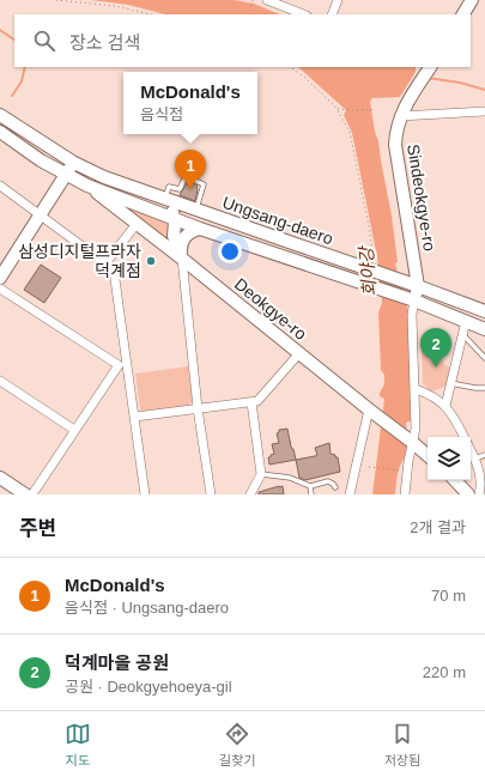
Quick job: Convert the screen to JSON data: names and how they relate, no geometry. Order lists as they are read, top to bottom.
{
  "streets": {
    "main road": ["Sindeokgye-ro", "Ungsang-daero", "Deokgye-ro"]
  },
  "crossings": [
    ["Sindeokgye-ro", "Ungsang-daero"]
  ],
  "water": ["회야강"],
  "places": ["삼성디지털프라자 덕계점"],
  "page": {
    "search": "장소 검색",
    "popup": ["McDonald's", "음식점"],
    "pins": ["1", "2"],
    "heading": ["주변", "2개 결과"],
    "list": [
      {
        "mark": "1",
        "name": "McDonald's",
        "note": "음식점 · Ungsang-daero",
        "value": "70 m"
      },
      {
        "mark": "2",
        "name": "덕계마을 공원",
        "note": "공원 · Deokgyehoeya-gil",
        "value": "220 m"
      }
    ],
    "nav": ["지도", "길찾기", "저장됨"]
  }
}
